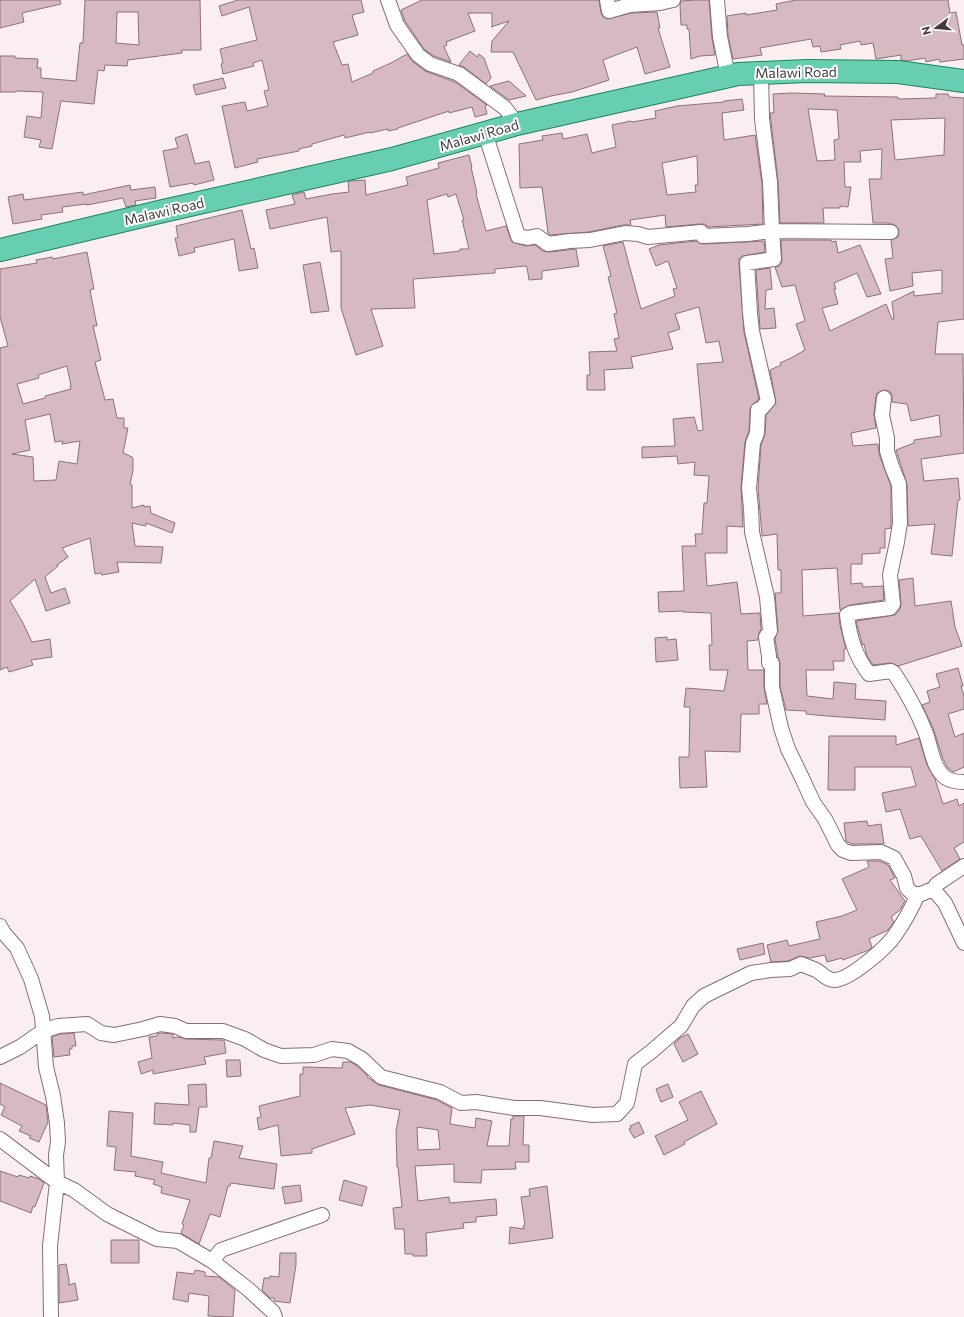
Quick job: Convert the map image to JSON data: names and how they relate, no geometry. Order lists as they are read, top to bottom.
{
  "streets": {
    "main road": ["Malawi Road"]
  },
  "north": "left"
}
